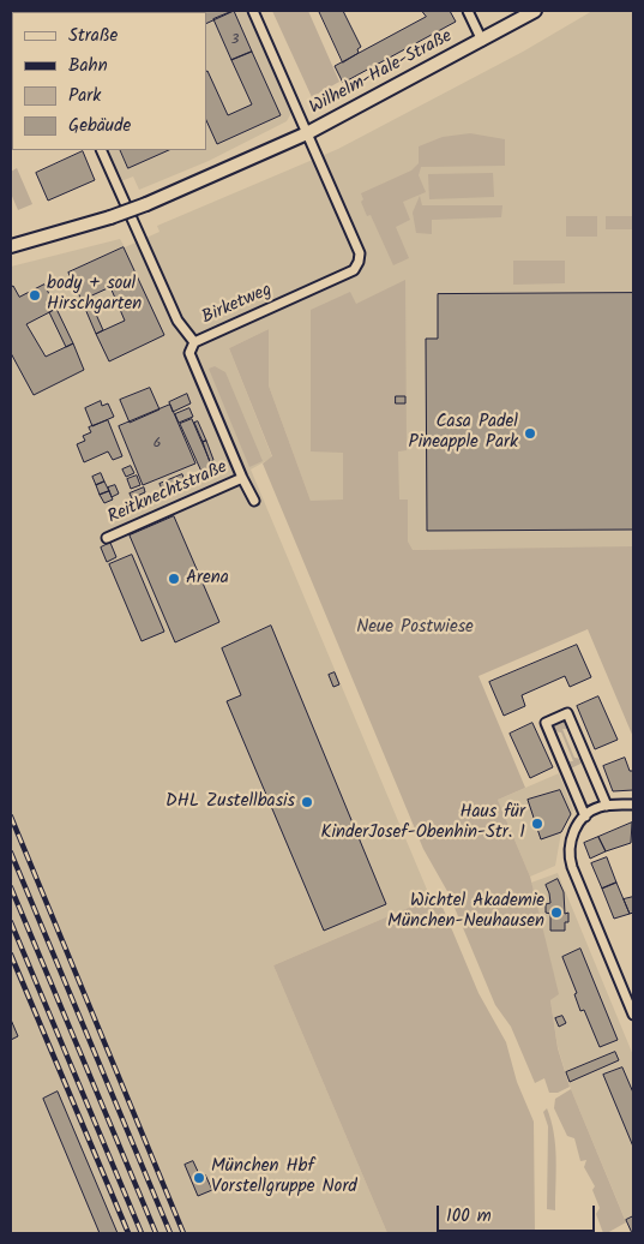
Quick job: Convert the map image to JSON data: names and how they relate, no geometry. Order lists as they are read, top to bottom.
{
  "streets": {
    "main road": ["Wilhelm-Hale-Straße"],
    "street": ["Birketweg", "Reitknechtstraße"]
  },
  "crossings": [
    ["Wilhelm-Hale-Straße", "Birketweg"],
    ["Birketweg", "Reitknechtstraße"]
  ],
  "parks": ["Neue Postwiese"],
  "places": [
    "body + soul Hirschgarten",
    "Casa Padel Pineapple Park",
    "Arena",
    "DHL Zustellbasis",
    "Haus für KinderJosef-Obenhin-Str. 1",
    "Wichtel Akademie München-Neuhausen",
    "München Hbf Vorstellgruppe Nord"
  ],
  "house_numbers": ["3", "6"],
  "legend": [
    "Straße",
    "Bahn",
    "Park",
    "Gebäude"
  ],
  "scale_bar": "100 m"
}
